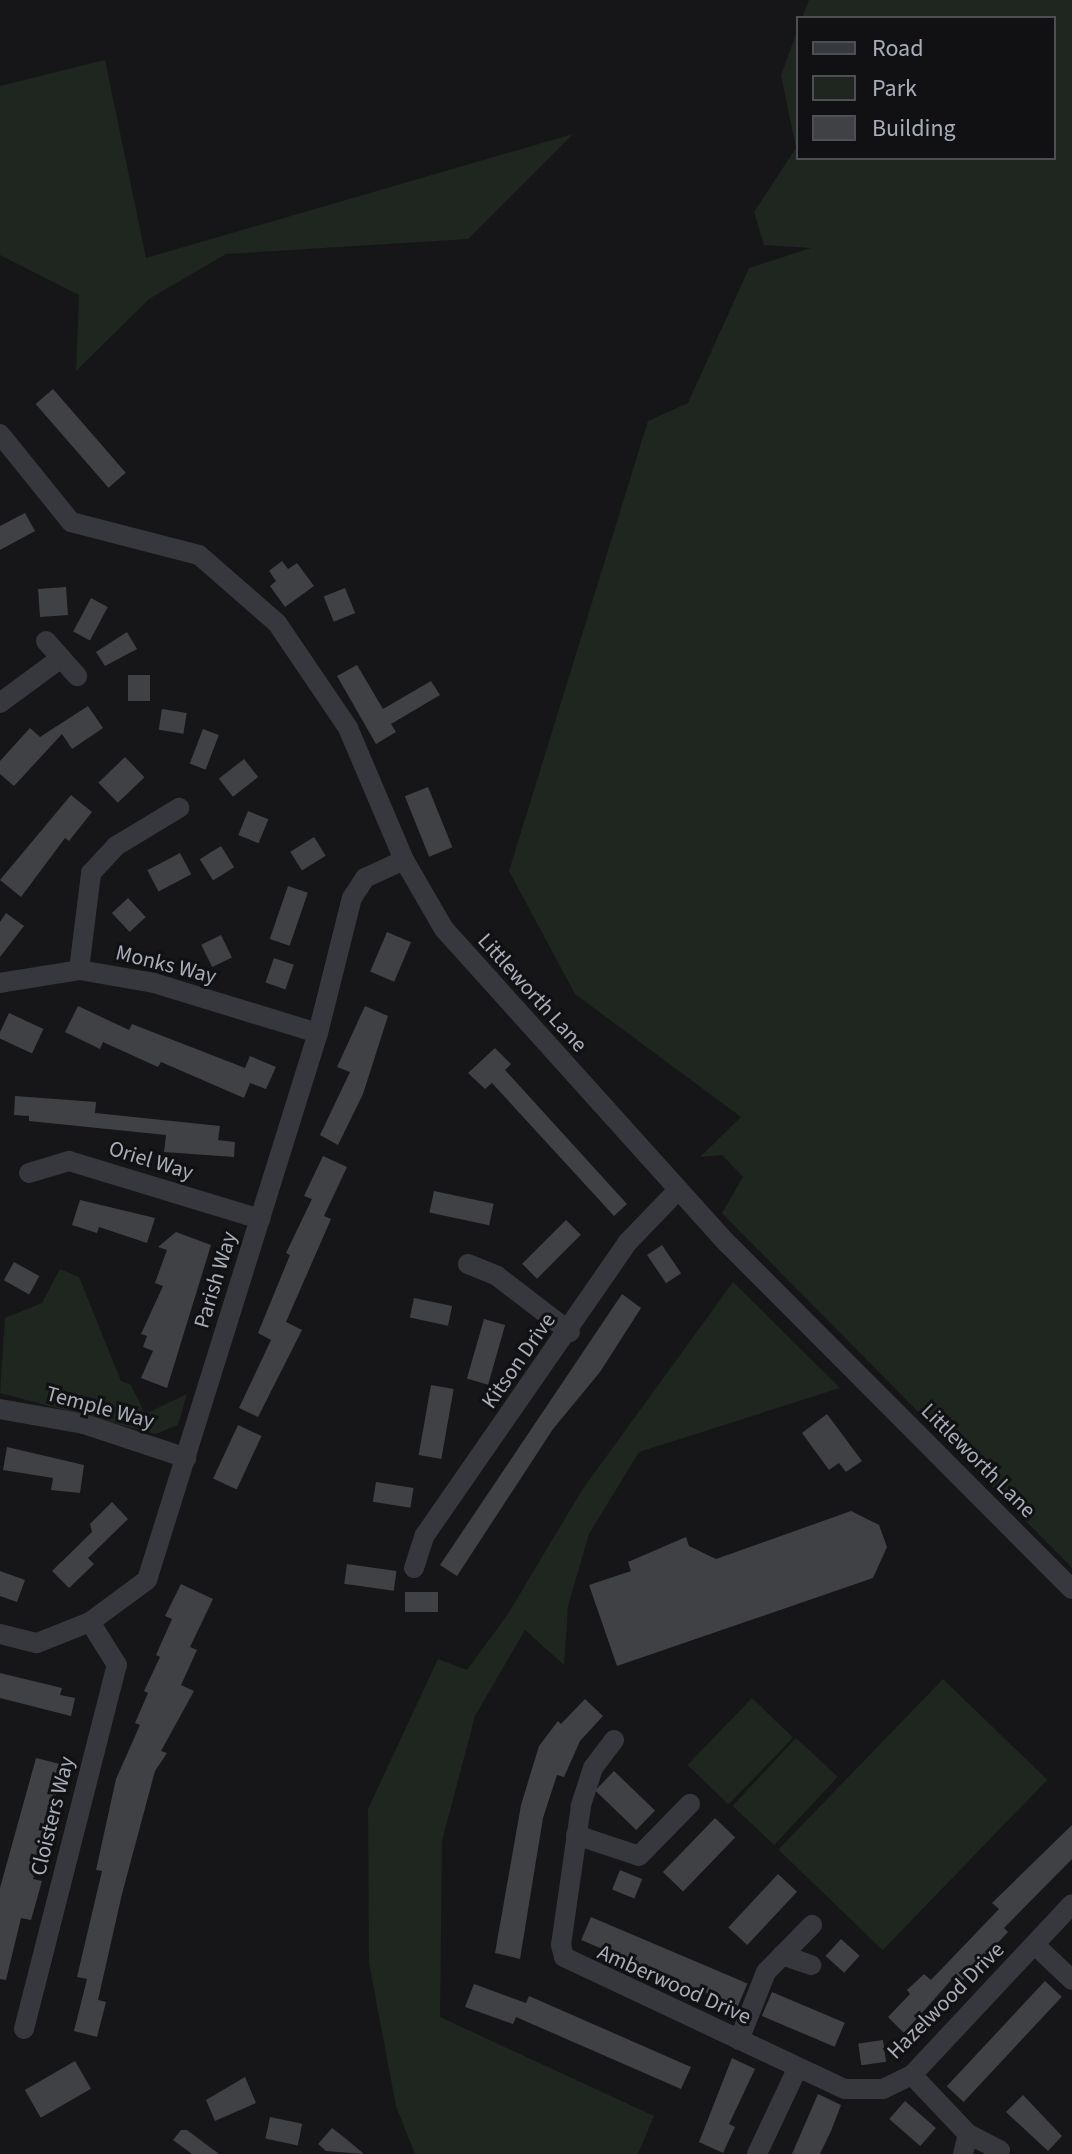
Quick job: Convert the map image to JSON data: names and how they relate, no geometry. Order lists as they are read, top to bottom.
{
  "streets": {
    "street": [
      "Monks Way",
      "Littleworth Lane",
      "Oriel Way",
      "Parish Way",
      "Kitson Drive",
      "Temple Way",
      "Cloisters Way",
      "Amberwood Drive",
      "Hazelwood Drive"
    ]
  },
  "crossings": [
    ["Monks Way", "Parish Way"],
    ["Littleworth Lane", "Parish Way"],
    ["Littleworth Lane", "Kitson Drive"],
    ["Oriel Way", "Parish Way"],
    ["Parish Way", "Temple Way"],
    ["Parish Way", "Cloisters Way"],
    ["Amberwood Drive", "Hazelwood Drive"]
  ],
  "legend": ["Road", "Park", "Building"]
}
